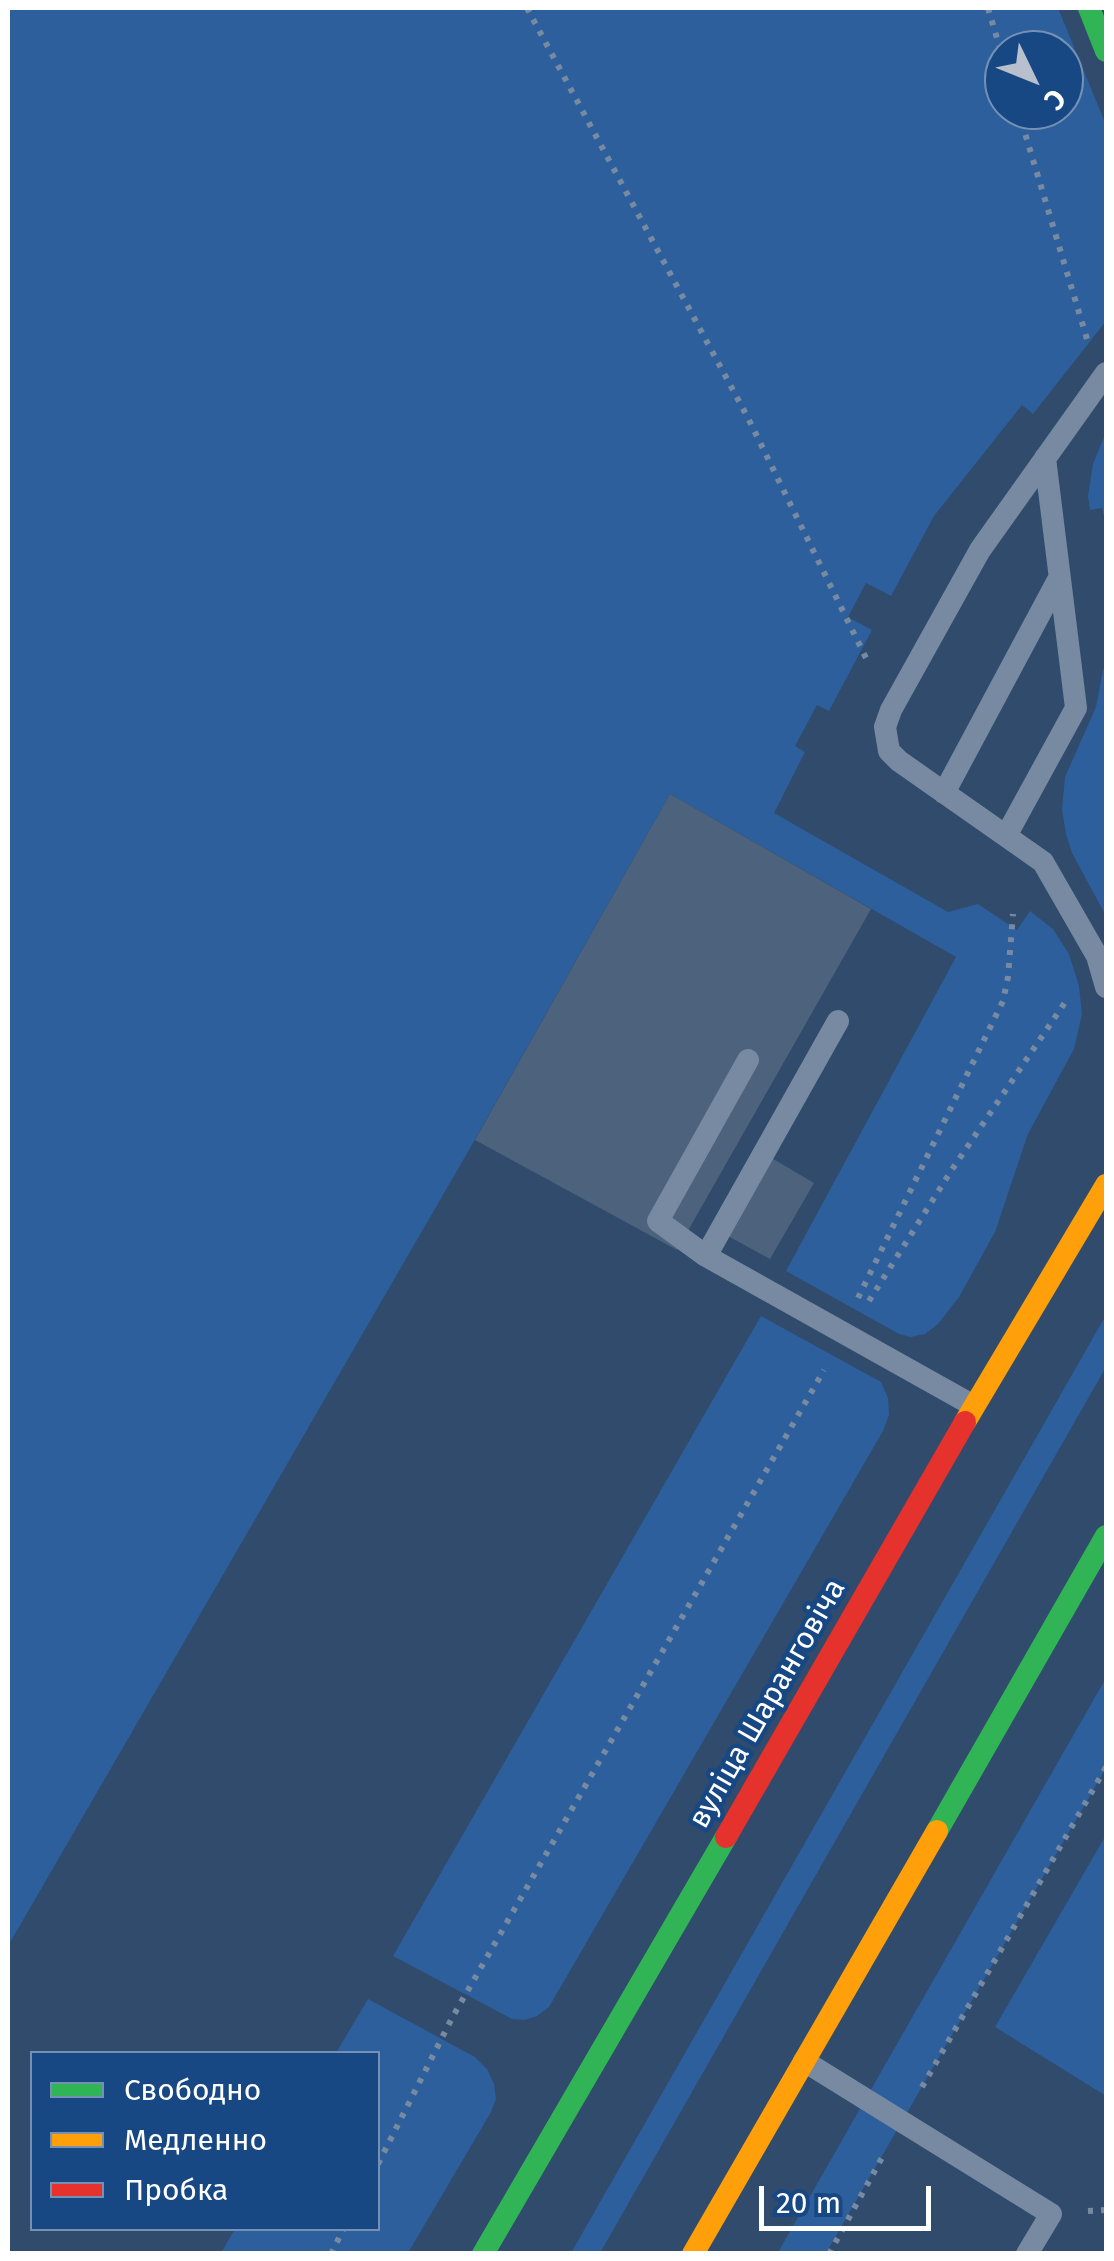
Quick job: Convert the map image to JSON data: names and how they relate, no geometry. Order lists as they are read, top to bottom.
{
  "streets": {
    "main road": ["вуліца Шаранговіча"]
  },
  "legend": ["Свободно", "Медленно", "Пробка"],
  "scale_bar": "20 m",
  "north": "bottom right"
}
